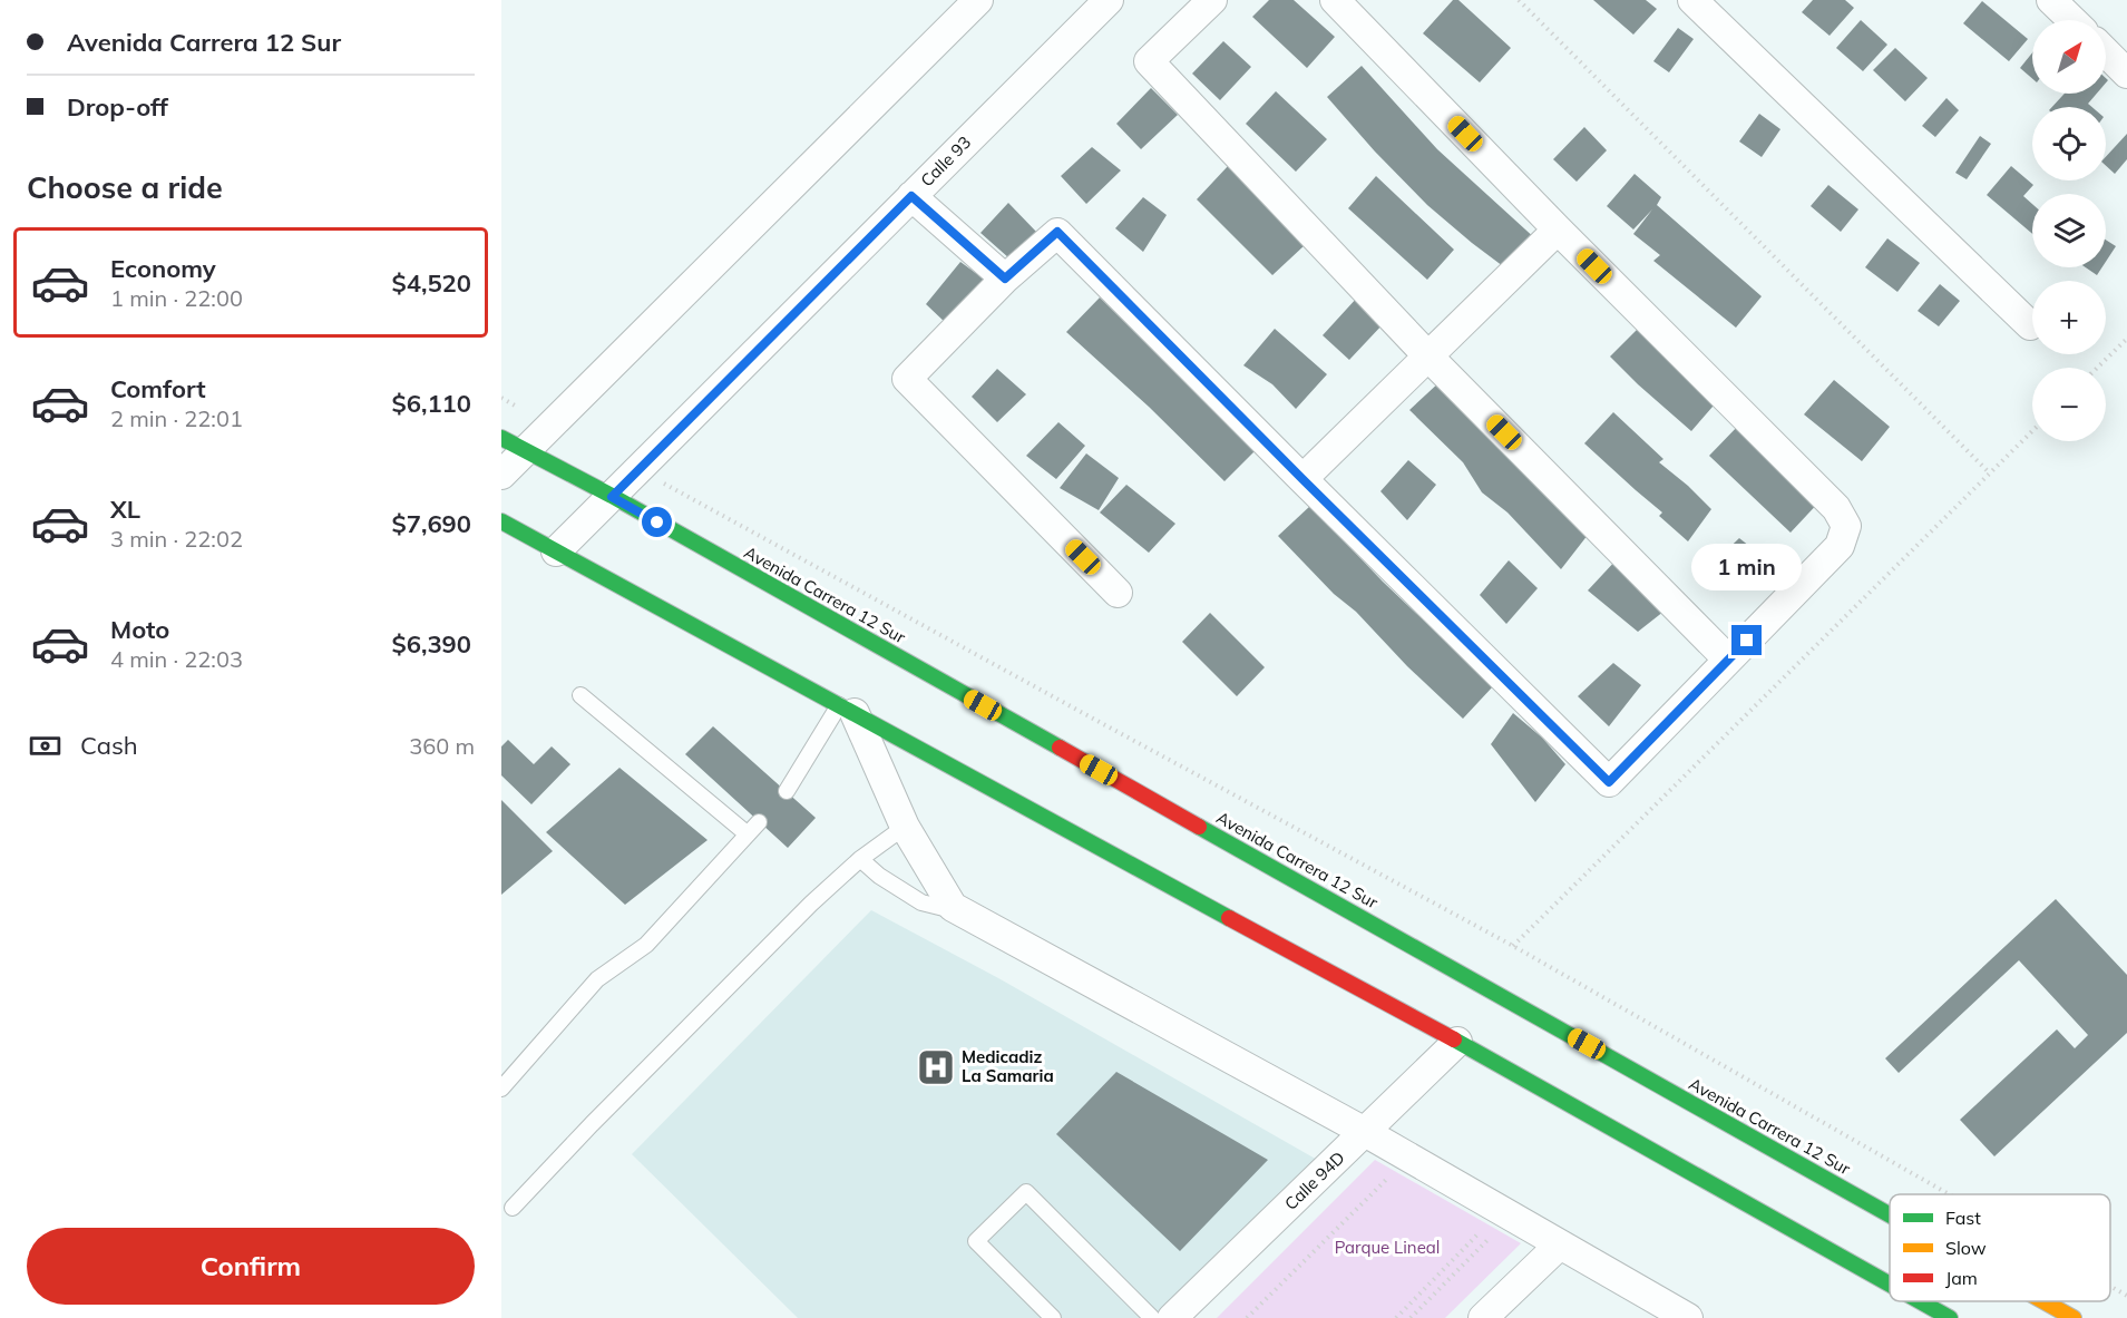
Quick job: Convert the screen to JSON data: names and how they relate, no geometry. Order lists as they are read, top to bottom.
{
  "streets": {
    "street": ["Calle 93", "Avenida Carrera 12 Sur", "Calle 94D"]
  },
  "crossings": [
    ["Calle 93", "Avenida Carrera 12 Sur"]
  ],
  "parks": ["Parque Lineal"],
  "places": {
    "hospital": ["Medicadiz La Samaria"]
  },
  "legend": ["Fast", "Slow", "Jam"],
  "north": "top right",
  "page": {
    "banner": ["Avenida Carrera 12 Sur", "Drop-off"],
    "map_buttons": ["+", "−"],
    "heading": "Choose a ride",
    "list": [
      {
        "name": "Economy",
        "note": "1 min · 22:00",
        "value": "$4,520"
      },
      {
        "name": "Comfort",
        "note": "2 min · 22:01",
        "value": "$6,110"
      },
      {
        "name": "XL",
        "note": "3 min · 22:02",
        "value": "$7,690"
      },
      {
        "name": "Moto",
        "note": "4 min · 22:03",
        "value": "$6,390"
      }
    ],
    "bubble": "1 min",
    "pay": ["Cash", "360 m"],
    "buttons": "Confirm"
  }
}
